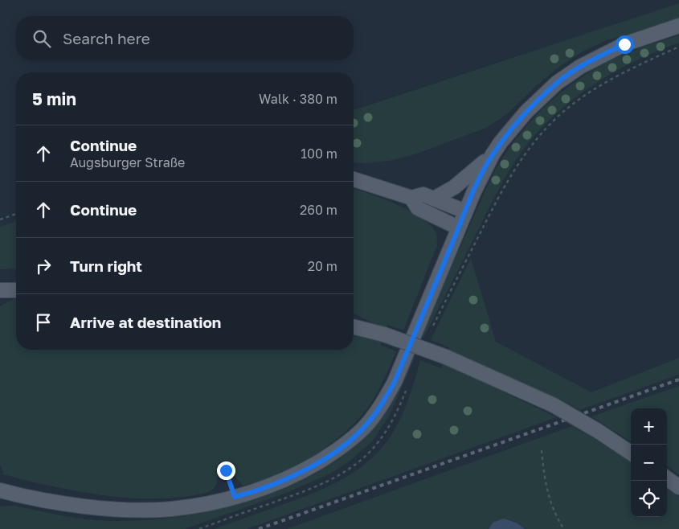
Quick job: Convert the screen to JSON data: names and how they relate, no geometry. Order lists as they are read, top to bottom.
{
  "page": {
    "search": "Search here",
    "heading": ["5 min", "Walk · 380 m"],
    "list": [
      ["Continue", "Augsburger Straße", "100 m"],
      ["Continue", "260 m"],
      ["Turn right", "20 m"],
      "Arrive at destination"
    ],
    "map_buttons": ["+", "−"]
  }
}
